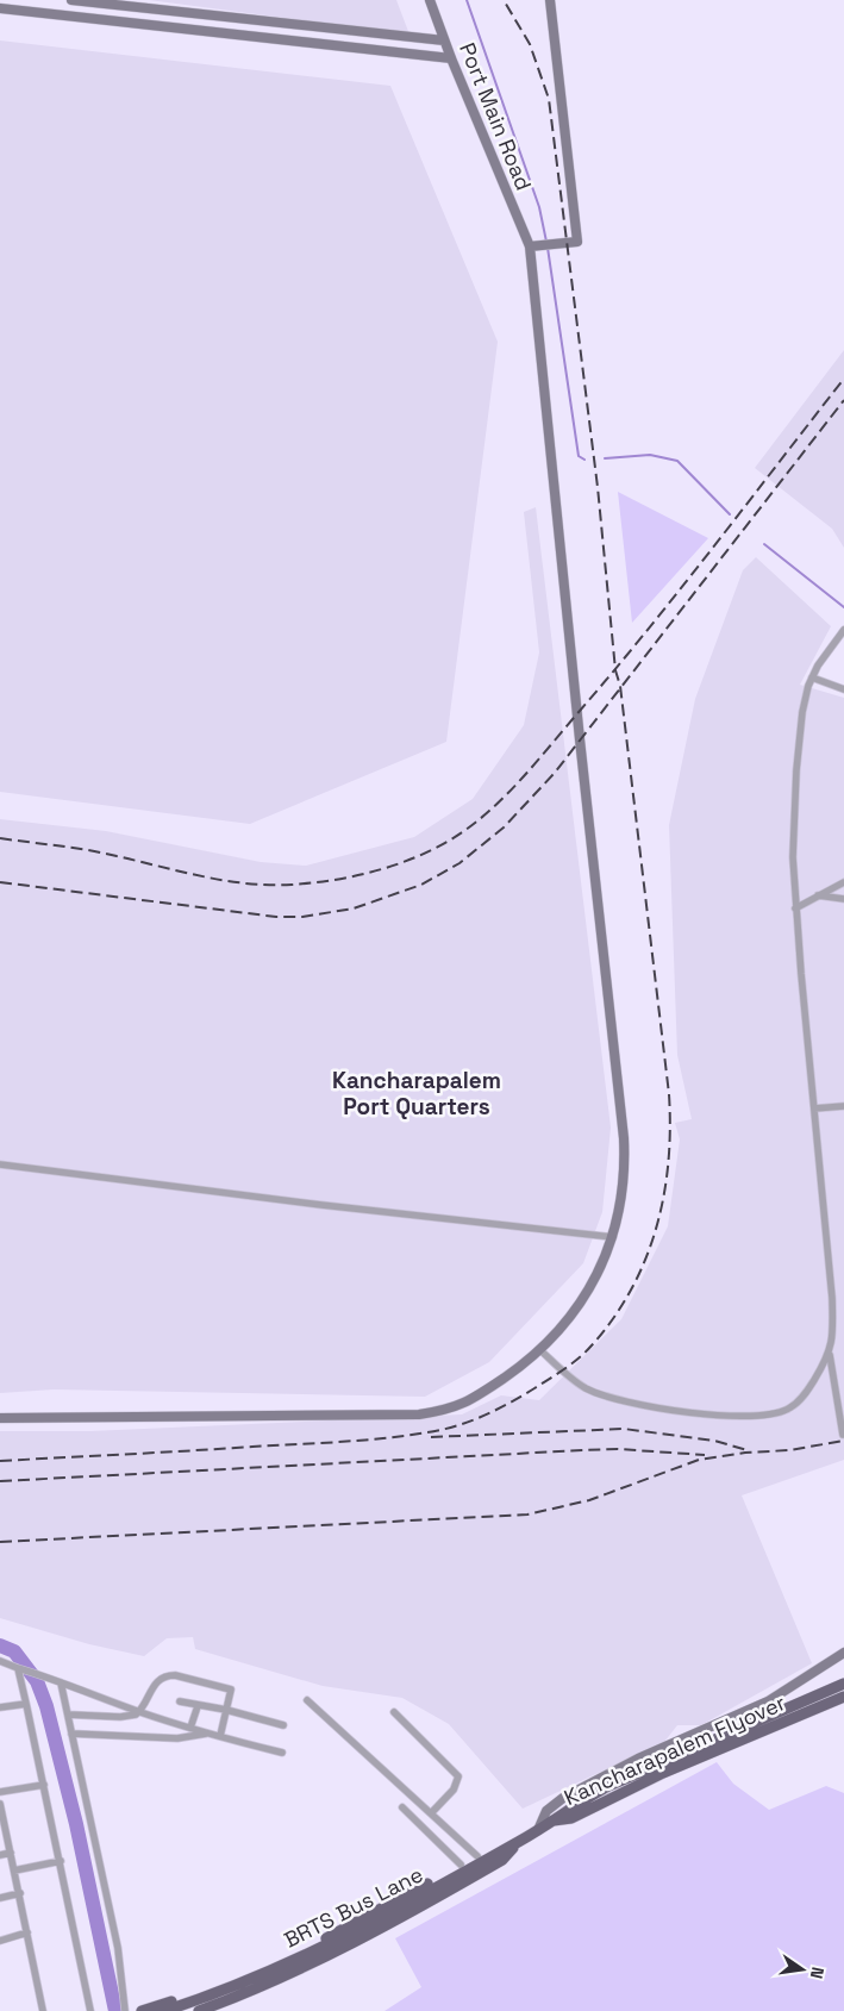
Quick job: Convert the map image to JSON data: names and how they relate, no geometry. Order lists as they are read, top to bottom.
{
  "streets": {
    "main road": ["Kancharapalem Flyover", "BRTS Bus Lane"],
    "street": ["Port Main Road"]
  },
  "crossings": [
    ["Kancharapalem Flyover", "BRTS Bus Lane"]
  ],
  "districts": ["Kancharapalem Port Quarters"],
  "north": "right"
}
